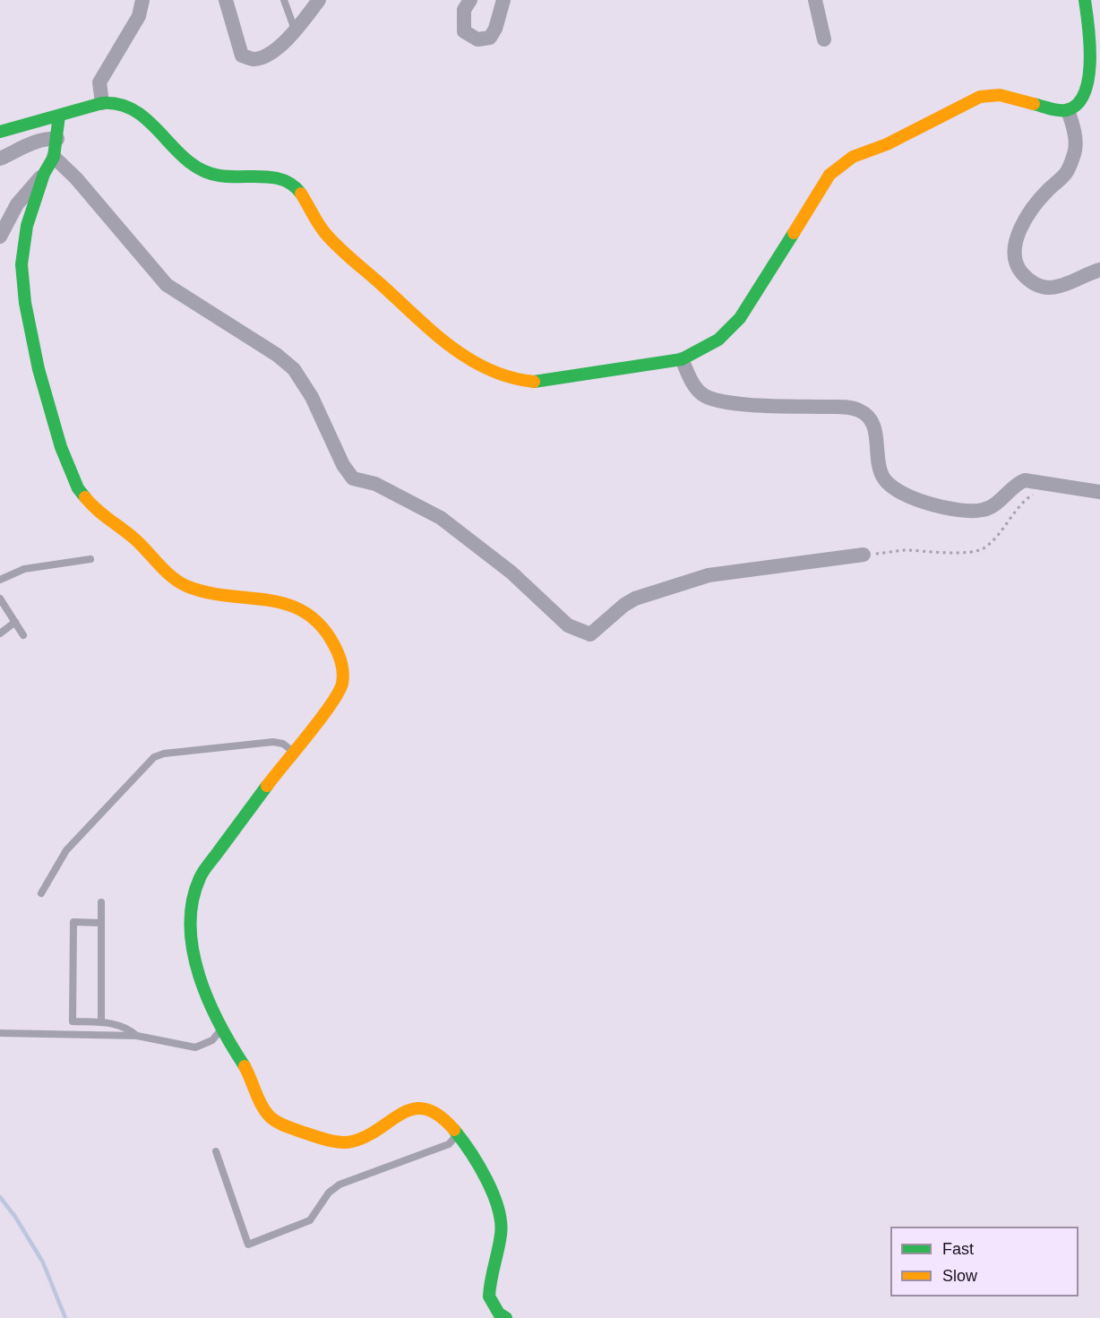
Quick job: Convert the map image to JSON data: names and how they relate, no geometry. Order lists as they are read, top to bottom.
{
  "legend": ["Fast", "Slow"]
}
